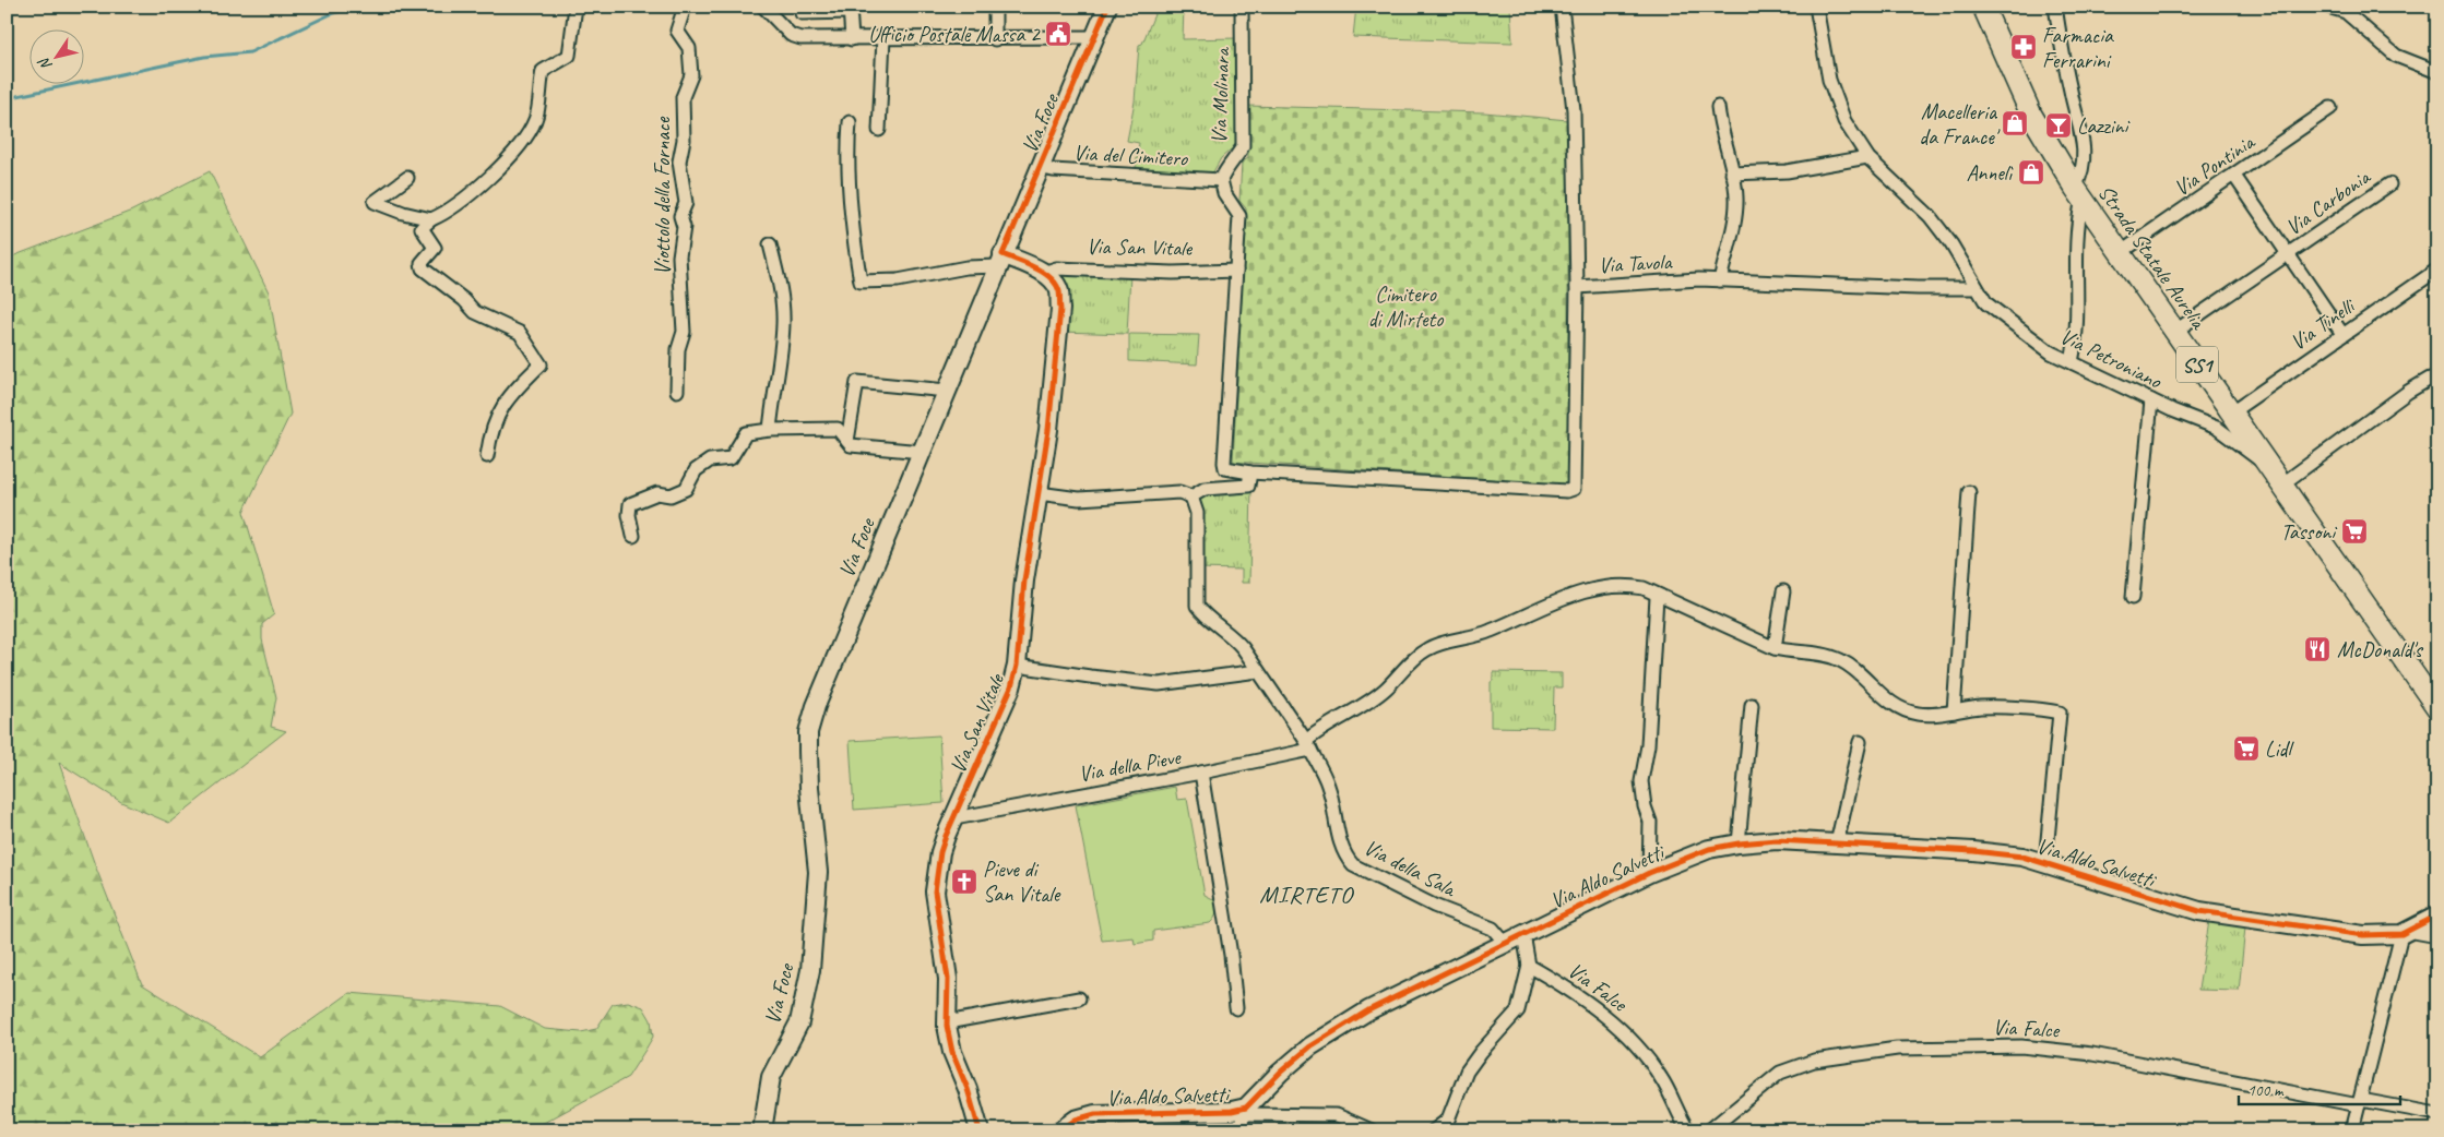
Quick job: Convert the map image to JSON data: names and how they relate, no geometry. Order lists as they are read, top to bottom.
{
  "streets": {
    "main road": ["Strada Statale Aurelia", "SS1"],
    "street": [
      "Via Molinara",
      "Via Foce",
      "Via del Cimitero",
      "Via Pontinia",
      "Viottolo della Fornace",
      "Via Carbonia",
      "Via San Vitale",
      "Via Tavola",
      "Via Tinelli",
      "Via Petroniano",
      "Via della Pieve",
      "Via Aldo Salvetti",
      "Via della Sala",
      "Via Falce"
    ]
  },
  "crossings": [
    ["Via Molinara", "Via del Cimitero"],
    ["Via Foce", "Via del Cimitero"],
    ["Via Foce", "Via San Vitale"],
    ["Via Pontinia", "Via Carbonia"],
    ["Via Pontinia", "Strada Statale Aurelia"],
    ["Via Carbonia", "Strada Statale Aurelia"],
    ["Via Carbonia", "Via Tinelli"],
    ["Via San Vitale", "Via della Pieve"],
    ["Strada Statale Aurelia", "Via Tinelli"],
    ["Strada Statale Aurelia", "Via Petroniano"],
    ["Via Tavola", "Via Petroniano"],
    ["Via della Pieve", "Via della Sala"],
    ["Via Aldo Salvetti", "Via della Sala"]
  ],
  "districts": ["MIRTETO"],
  "parks": ["Cimitero di Mirteto"],
  "places": {
    "public building": ["Ufficio Postale Massa 2"],
    "pharmacy": ["Farmacia Ferrarini"],
    "shop": ["Macelleria da France'", "Annelì"],
    "bar": ["Lazzini"],
    "supermarket": ["Tassoni", "Lidl"],
    "restaurant": ["McDonald's"],
    "church": ["Pieve di San Vitale"]
  },
  "scale_bar": "100 m",
  "north": "bottom left"
}
